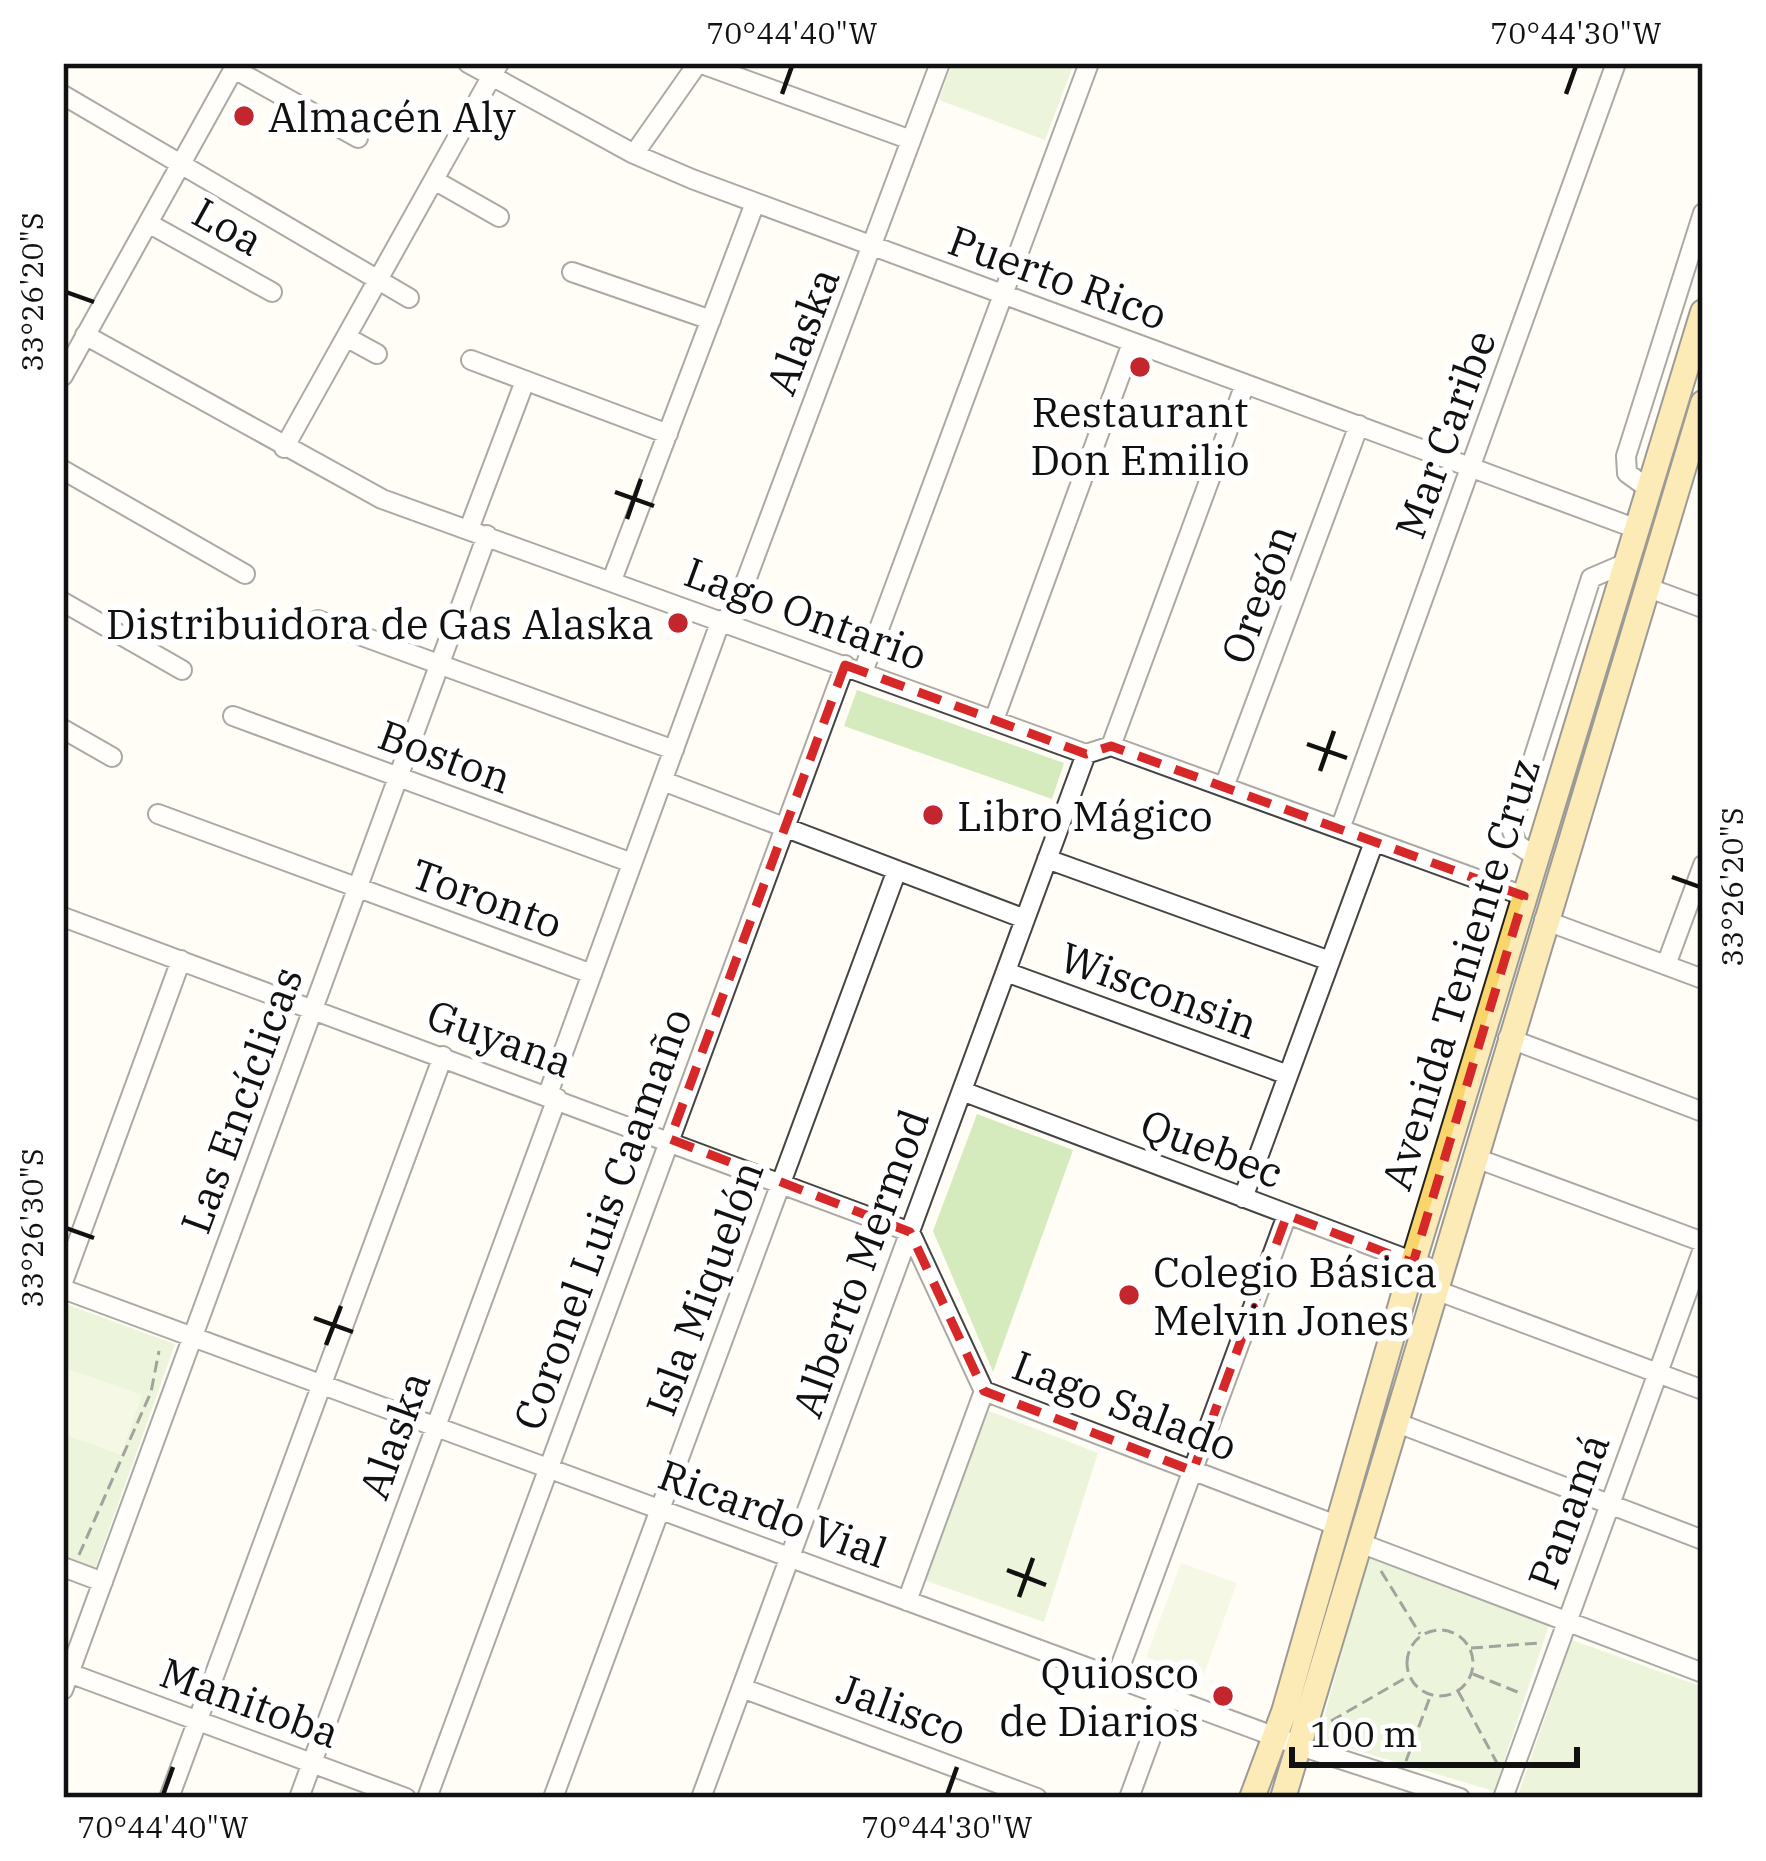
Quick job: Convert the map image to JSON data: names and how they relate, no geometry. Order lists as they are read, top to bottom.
{
  "streets": {
    "main road": ["Avenida Teniente Cruz"],
    "street": [
      "Loa",
      "Puerto Rico",
      "Alaska",
      "Mar Caribe",
      "Oregón",
      "Lago Ontario",
      "Boston",
      "Toronto",
      "Wisconsin",
      "Guyana",
      "Las Encíclicas",
      "Quebec",
      "Coronel Luis Caamaño",
      "Alberto Mermod",
      "Isla Miquelón",
      "Lago Salado",
      "Panamá",
      "Ricardo Vial",
      "Manitoba",
      "Jalisco"
    ]
  },
  "crossings": [
    ["Puerto Rico", "Alaska"],
    ["Puerto Rico", "Mar Caribe"],
    ["Puerto Rico", "Oregón"],
    ["Puerto Rico", "Avenida Teniente Cruz"],
    ["Puerto Rico", "Coronel Luis Caamaño"],
    ["Alaska", "Lago Ontario"],
    ["Alaska", "Boston"],
    ["Alaska", "Toronto"],
    ["Alaska", "Guyana"],
    ["Alaska", "Ricardo Vial"],
    ["Alaska", "Manitoba"],
    ["Lago Ontario", "Las Encíclicas"],
    ["Lago Ontario", "Coronel Luis Caamaño"],
    ["Lago Ontario", "Alberto Mermod"],
    ["Boston", "Las Encíclicas"],
    ["Toronto", "Las Encíclicas"],
    ["Avenida Teniente Cruz", "Quebec"],
    ["Avenida Teniente Cruz", "Lago Salado"],
    ["Avenida Teniente Cruz", "Ricardo Vial"],
    ["Wisconsin", "Alberto Mermod"],
    ["Guyana", "Las Encíclicas"],
    ["Guyana", "Coronel Luis Caamaño"],
    ["Guyana", "Alberto Mermod"],
    ["Guyana", "Isla Miquelón"],
    ["Guyana", "Lago Salado"],
    ["Las Encíclicas", "Ricardo Vial"],
    ["Las Encíclicas", "Manitoba"],
    ["Quebec", "Alberto Mermod"],
    ["Quebec", "Panamá"],
    ["Coronel Luis Caamaño", "Ricardo Vial"],
    ["Alberto Mermod", "Lago Salado"],
    ["Alberto Mermod", "Ricardo Vial"],
    ["Alberto Mermod", "Jalisco"],
    ["Isla Miquelón", "Ricardo Vial"]
  ],
  "places": [
    "Almacén Aly",
    "Restaurant Don Emilio",
    "Distribuidora de Gas Alaska",
    "Libro Mágico",
    "Colegio Básica Melvin Jones",
    "Quiosco de Diarios"
  ],
  "scale_bar": "100 m",
  "coordinates": [
    "70°44'40\"W",
    "70°44'30\"W",
    "33°26'20\"S",
    "33°26'30\"S"
  ]
}
